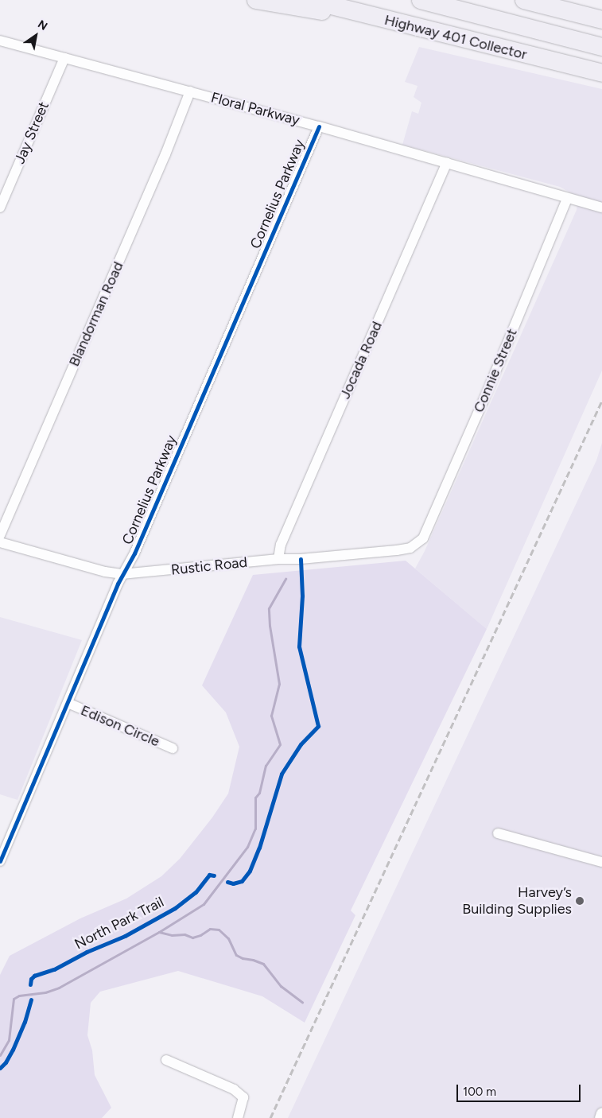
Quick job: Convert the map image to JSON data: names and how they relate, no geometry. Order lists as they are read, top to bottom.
{
  "streets": {
    "highway": ["Highway 401 Collector"],
    "street": [
      "Floral Parkway",
      "Jay Street",
      "Cornelius Parkway",
      "Blandorman Road",
      "Jocada Road",
      "Connie Street",
      "Rustic Road",
      "Edison Circle"
    ],
    "cycle path": ["North Park Trail"]
  },
  "crossings": [
    ["Floral Parkway", "Jay Street"],
    ["Floral Parkway", "Cornelius Parkway"],
    ["Floral Parkway", "Blandorman Road"],
    ["Floral Parkway", "Jocada Road"],
    ["Floral Parkway", "Connie Street"],
    ["Cornelius Parkway", "Rustic Road"],
    ["Cornelius Parkway", "Edison Circle"],
    ["Jocada Road", "Rustic Road"],
    ["Connie Street", "Rustic Road"]
  ],
  "places": ["Harvey’s Building Supplies"],
  "scale_bar": "100 m",
  "north": "top right"
}
